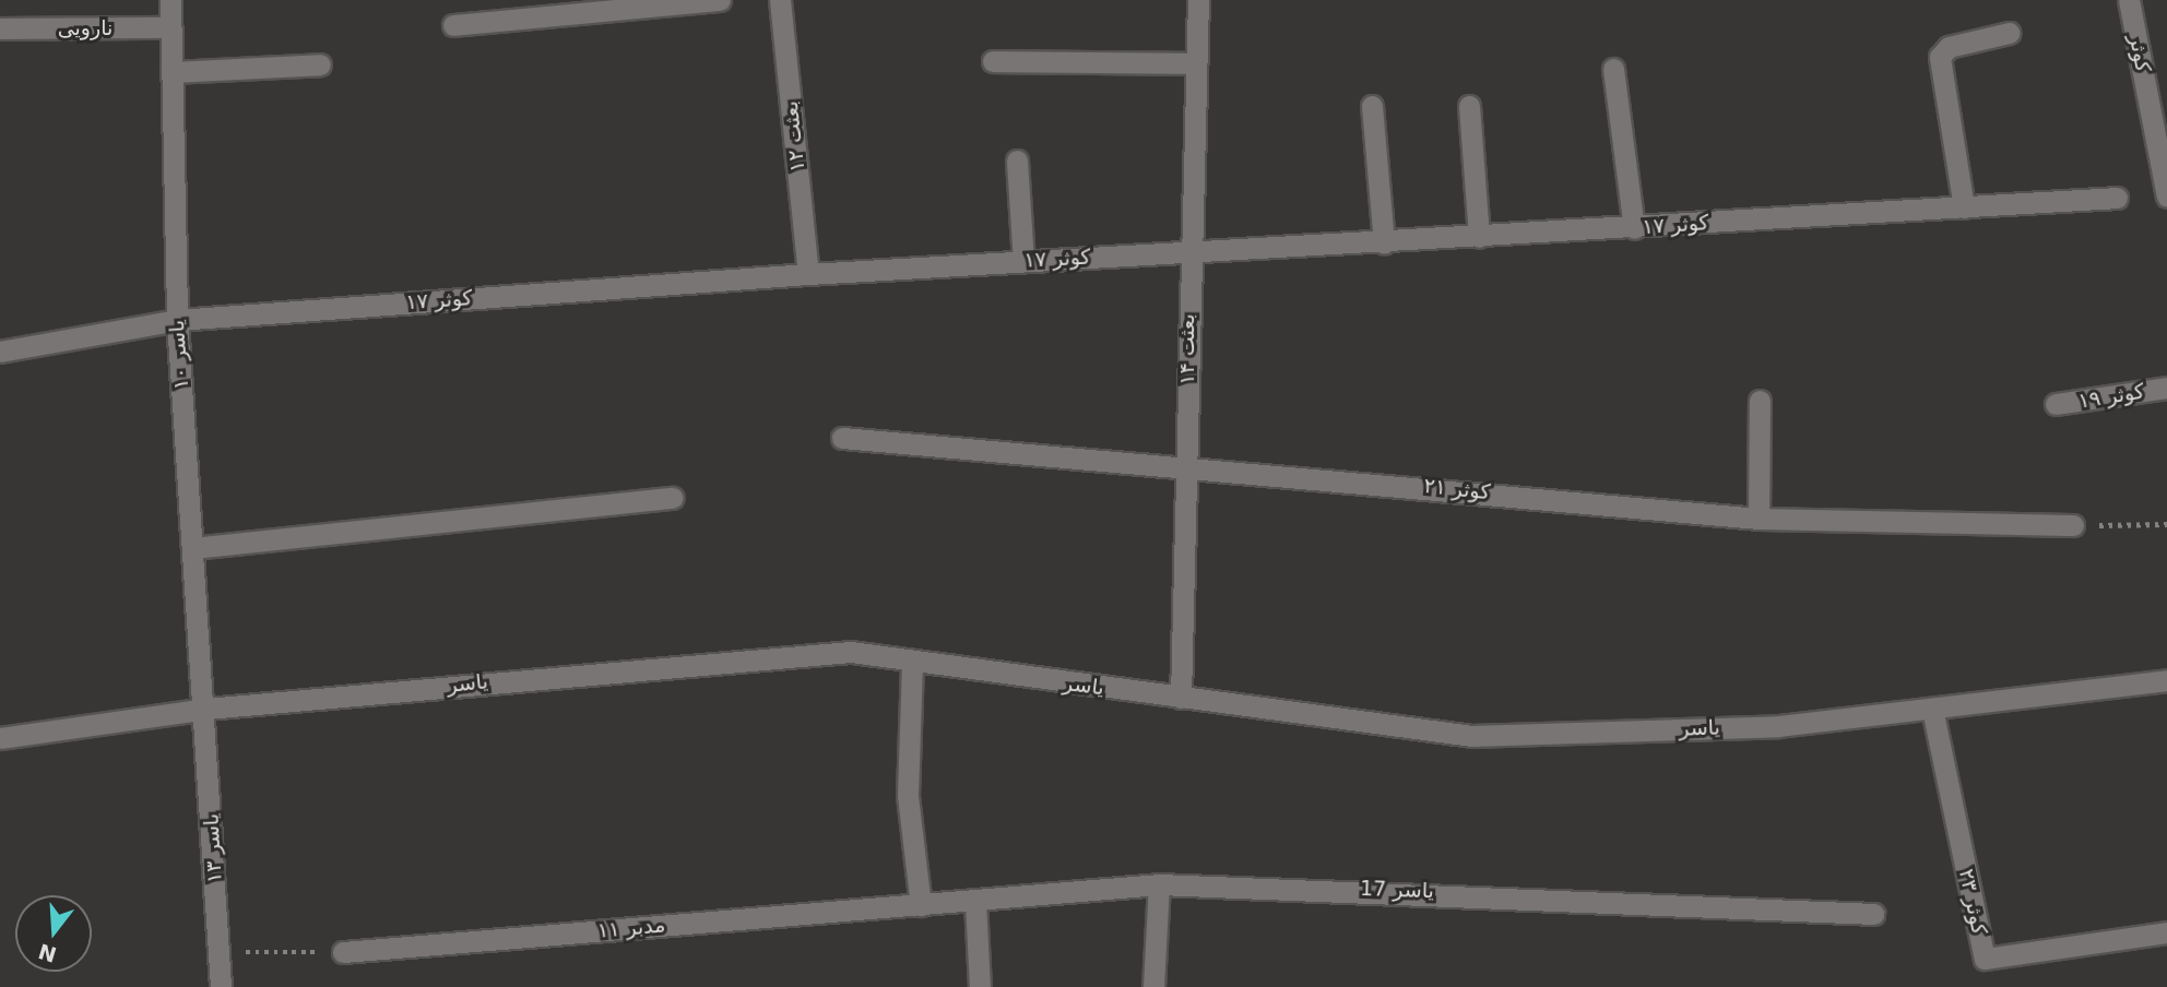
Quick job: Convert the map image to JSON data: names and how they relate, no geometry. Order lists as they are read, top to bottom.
{
  "streets": {
    "street": [
      "نارویی",
      "کوثر",
      "بعثت ۱۲",
      "کوثر ۱۷",
      "بعثت ۱۴",
      "یاسر ۱۰",
      "کوثر ۱۹",
      "کوثر ۲۱",
      "یاسر",
      "یاسر ۱۳",
      "یاسر 17",
      "کوثر ۲۳",
      "مدبر ۱۱"
    ]
  },
  "crossings": [
    ["نارویی", "یاسر ۱۰"],
    ["بعثت ۱۲", "کوثر ۱۷"],
    ["کوثر ۱۷", "بعثت ۱۴"],
    ["کوثر ۱۷", "یاسر ۱۰"],
    ["بعثت ۱۴", "کوثر ۲۱"],
    ["بعثت ۱۴", "یاسر"],
    ["یاسر ۱۰", "یاسر"],
    ["یاسر ۱۰", "یاسر ۱۳"],
    ["یاسر", "یاسر ۱۳"],
    ["یاسر", "کوثر ۲۳"],
    ["یاسر 17", "مدبر ۱۱"]
  ],
  "north": "bottom"
}
